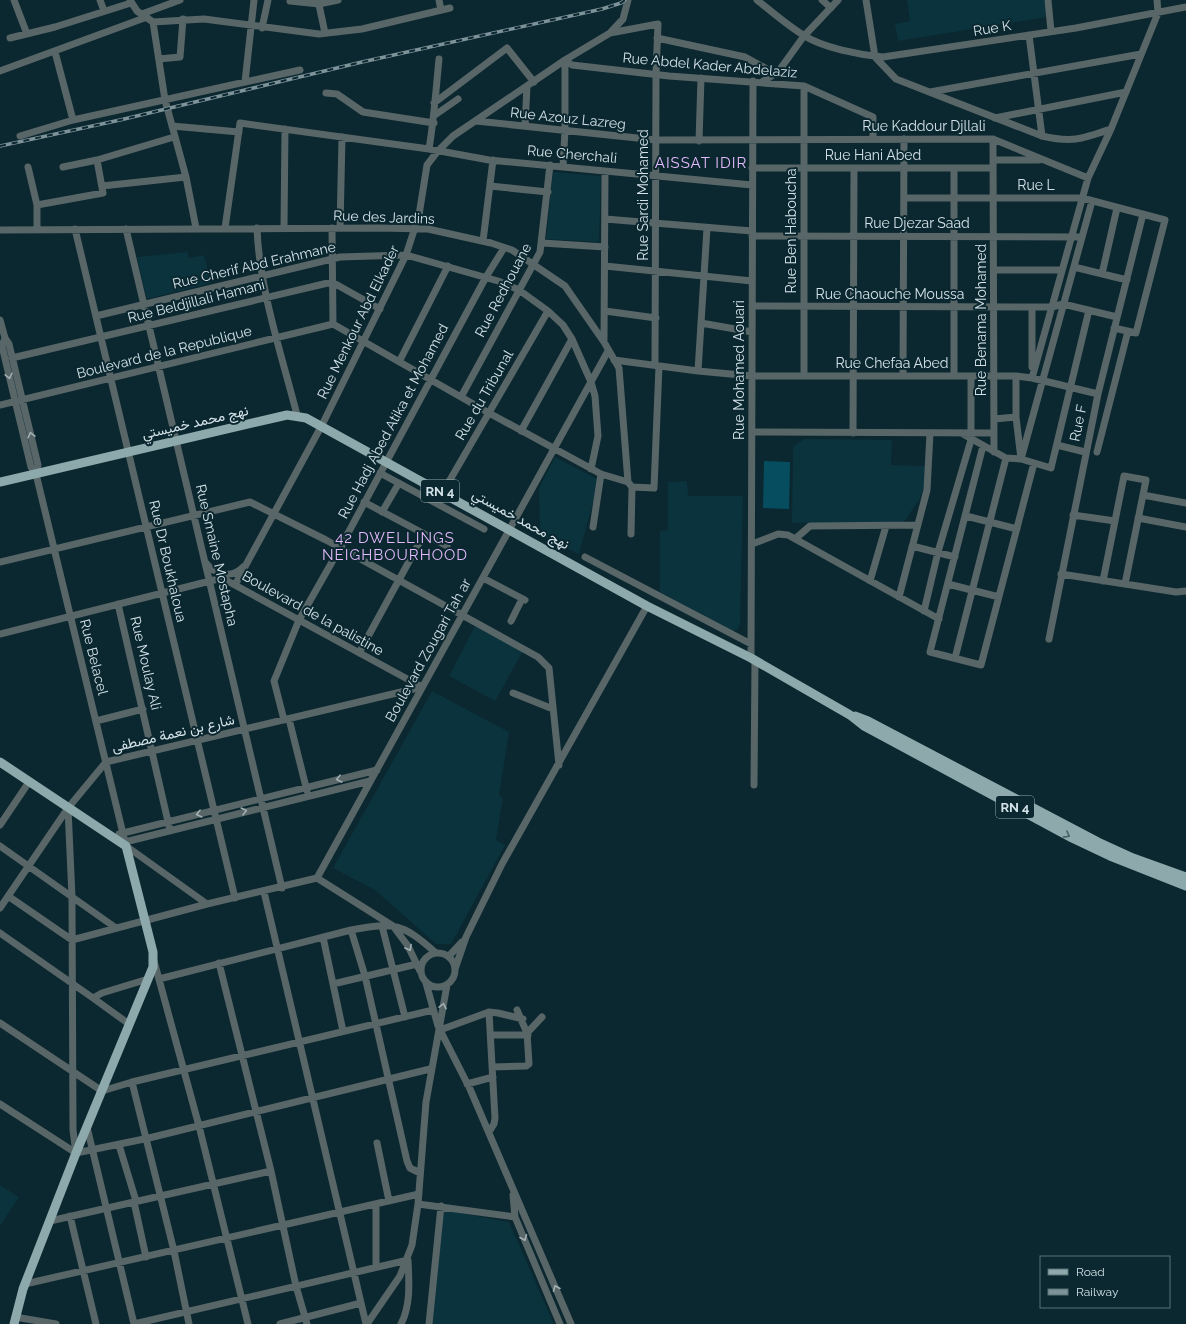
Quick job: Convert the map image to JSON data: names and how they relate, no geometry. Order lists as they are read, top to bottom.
{
  "streets": {
    "main road": ["نهج محمد خميستي", "RN 4"],
    "street": [
      "Rue K",
      "Rue Abdel Kader Abdelaziz",
      "Rue Azouz Lazreg",
      "Rue Kaddour Djllali",
      "Rue Cherchali",
      "Rue Hani Abed",
      "Rue L",
      "Rue Sardi Mohamed",
      "Rue des Jardins",
      "Rue Djezar Saad",
      "Rue Ben Haboucha",
      "Rue Cherif Abd Erahmane",
      "Rue Redhouane",
      "Rue Chaouche Moussa",
      "Rue Beldjillali Hamani",
      "Rue Benama Mohamed",
      "Rue Menkour Abd Elkader",
      "Boulevard de la Republique",
      "Rue Chefaa Abed",
      "Rue Mohamed Aouari",
      "Rue du Tribunal",
      "Rue Hadj Abed Atika et Mohamed",
      "Rue F",
      "Rue Smaine Mostapha",
      "Rue Dr Boukhaloua",
      "Boulevard de la palistine",
      "Boulevard Zougari Tah ar",
      "Rue Belacel",
      "Rue Moulay Ali",
      "شارع بن نعمة مصطفى"
    ]
  },
  "crossings": [
    ["Rue Abdel Kader Abdelaziz", "Rue Kaddour Djllali"],
    ["Rue Abdel Kader Abdelaziz", "Rue Sardi Mohamed"],
    ["Rue Abdel Kader Abdelaziz", "Rue Ben Haboucha"],
    ["Rue Abdel Kader Abdelaziz", "Rue Menkour Abd Elkader"],
    ["Rue Abdel Kader Abdelaziz", "Rue Mohamed Aouari"],
    ["Rue Azouz Lazreg", "Rue Kaddour Djllali"],
    ["Rue Azouz Lazreg", "Rue Sardi Mohamed"],
    ["Rue Azouz Lazreg", "Rue Menkour Abd Elkader"],
    ["Rue Azouz Lazreg", "Rue Mohamed Aouari"],
    ["Rue Kaddour Djllali", "Rue Ben Haboucha"],
    ["Rue Kaddour Djllali", "Rue Benama Mohamed"],
    ["Rue Kaddour Djllali", "Rue Mohamed Aouari"],
    ["Rue Cherchali", "Rue Sardi Mohamed"],
    ["Rue Cherchali", "Rue Redhouane"],
    ["Rue Cherchali", "Rue Menkour Abd Elkader"],
    ["Rue Cherchali", "Rue Mohamed Aouari"],
    ["Rue Hani Abed", "Rue Ben Haboucha"],
    ["Rue Hani Abed", "Rue Benama Mohamed"],
    ["Rue Hani Abed", "Rue Mohamed Aouari"],
    ["Rue L", "Rue Benama Mohamed"],
    ["Rue L", "Rue F"],
    ["Rue Sardi Mohamed", "Rue des Jardins"],
    ["Rue Sardi Mohamed", "Rue Djezar Saad"],
    ["Rue Sardi Mohamed", "Rue Menkour Abd Elkader"],
    ["Rue Sardi Mohamed", "Rue Chefaa Abed"],
    ["Rue des Jardins", "Rue Redhouane"],
    ["Rue des Jardins", "Rue Menkour Abd Elkader"],
    ["Rue des Jardins", "Rue Chefaa Abed"],
    ["Rue des Jardins", "Rue Hadj Abed Atika et Mohamed"],
    ["Rue des Jardins", "Rue Smaine Mostapha"],
    ["Rue des Jardins", "Rue Dr Boukhaloua"],
    ["Rue des Jardins", "Boulevard Zougari Tah ar"],
    ["Rue Djezar Saad", "Rue Ben Haboucha"],
    ["Rue Djezar Saad", "Rue Benama Mohamed"],
    ["Rue Djezar Saad", "Rue Mohamed Aouari"],
    ["Rue Ben Haboucha", "Rue Chaouche Moussa"],
    ["Rue Ben Haboucha", "Rue Chefaa Abed"],
    ["Rue Cherif Abd Erahmane", "Rue Redhouane"],
    ["Rue Cherif Abd Erahmane", "Rue Menkour Abd Elkader"],
    ["Rue Cherif Abd Erahmane", "Rue du Tribunal"],
    ["Rue Cherif Abd Erahmane", "Rue Hadj Abed Atika et Mohamed"],
    ["Rue Cherif Abd Erahmane", "Rue Smaine Mostapha"],
    ["Rue Cherif Abd Erahmane", "Rue Dr Boukhaloua"],
    ["Rue Cherif Abd Erahmane", "Boulevard Zougari Tah ar"],
    ["Rue Chaouche Moussa", "Rue Benama Mohamed"],
    ["Rue Chaouche Moussa", "Rue Mohamed Aouari"],
    ["Rue Beldjillali Hamani", "Rue Smaine Mostapha"],
    ["Rue Beldjillali Hamani", "Rue Dr Boukhaloua"],
    ["Rue Benama Mohamed", "Rue Chefaa Abed"],
    ["Rue Menkour Abd Elkader", "نهج محمد خميستي"],
    ["Rue Menkour Abd Elkader", "Boulevard de la palistine"],
    ["Boulevard de la Republique", "Rue Smaine Mostapha"],
    ["Boulevard de la Republique", "Rue Dr Boukhaloua"],
    ["Boulevard de la Republique", "Rue Belacel"],
    ["Rue Chefaa Abed", "Rue Mohamed Aouari"],
    ["Rue Chefaa Abed", "Rue F"],
    ["Rue Mohamed Aouari", "نهج محمد خميستي"],
    ["Rue du Tribunal", "نهج محمد خميستي"],
    ["Rue Hadj Abed Atika et Mohamed", "نهج محمد خميستي"],
    ["Rue Hadj Abed Atika et Mohamed", "Boulevard de la palistine"],
    ["Rue Hadj Abed Atika et Mohamed", "شارع بن نعمة مصطفى"],
    ["نهج محمد خميستي", "RN 4"],
    ["نهج محمد خميستي", "Rue Smaine Mostapha"],
    ["نهج محمد خميستي", "Rue Dr Boukhaloua"],
    ["نهج محمد خميستي", "Boulevard Zougari Tah ar"],
    ["نهج محمد خميستي", "Rue Belacel"],
    ["Rue Smaine Mostapha", "Boulevard de la palistine"],
    ["Rue Smaine Mostapha", "شارع بن نعمة مصطفى"],
    ["Rue Dr Boukhaloua", "Boulevard de la palistine"],
    ["Rue Dr Boukhaloua", "شارع بن نعمة مصطفى"],
    ["Boulevard de la palistine", "Boulevard Zougari Tah ar"],
    ["Boulevard de la palistine", "Rue Belacel"],
    ["Boulevard de la palistine", "Rue Moulay Ali"],
    ["Boulevard de la palistine", "شارع بن نعمة مصطفى"],
    ["Boulevard Zougari Tah ar", "شارع بن نعمة مصطفى"],
    ["Rue Belacel", "شارع بن نعمة مصطفى"],
    ["Rue Moulay Ali", "شارع بن نعمة مصطفى"]
  ],
  "districts": ["AISSAT IDIR", "42 DWELLINGS NEIGHBOURHOOD"],
  "legend": ["Road", "Railway"]
}
